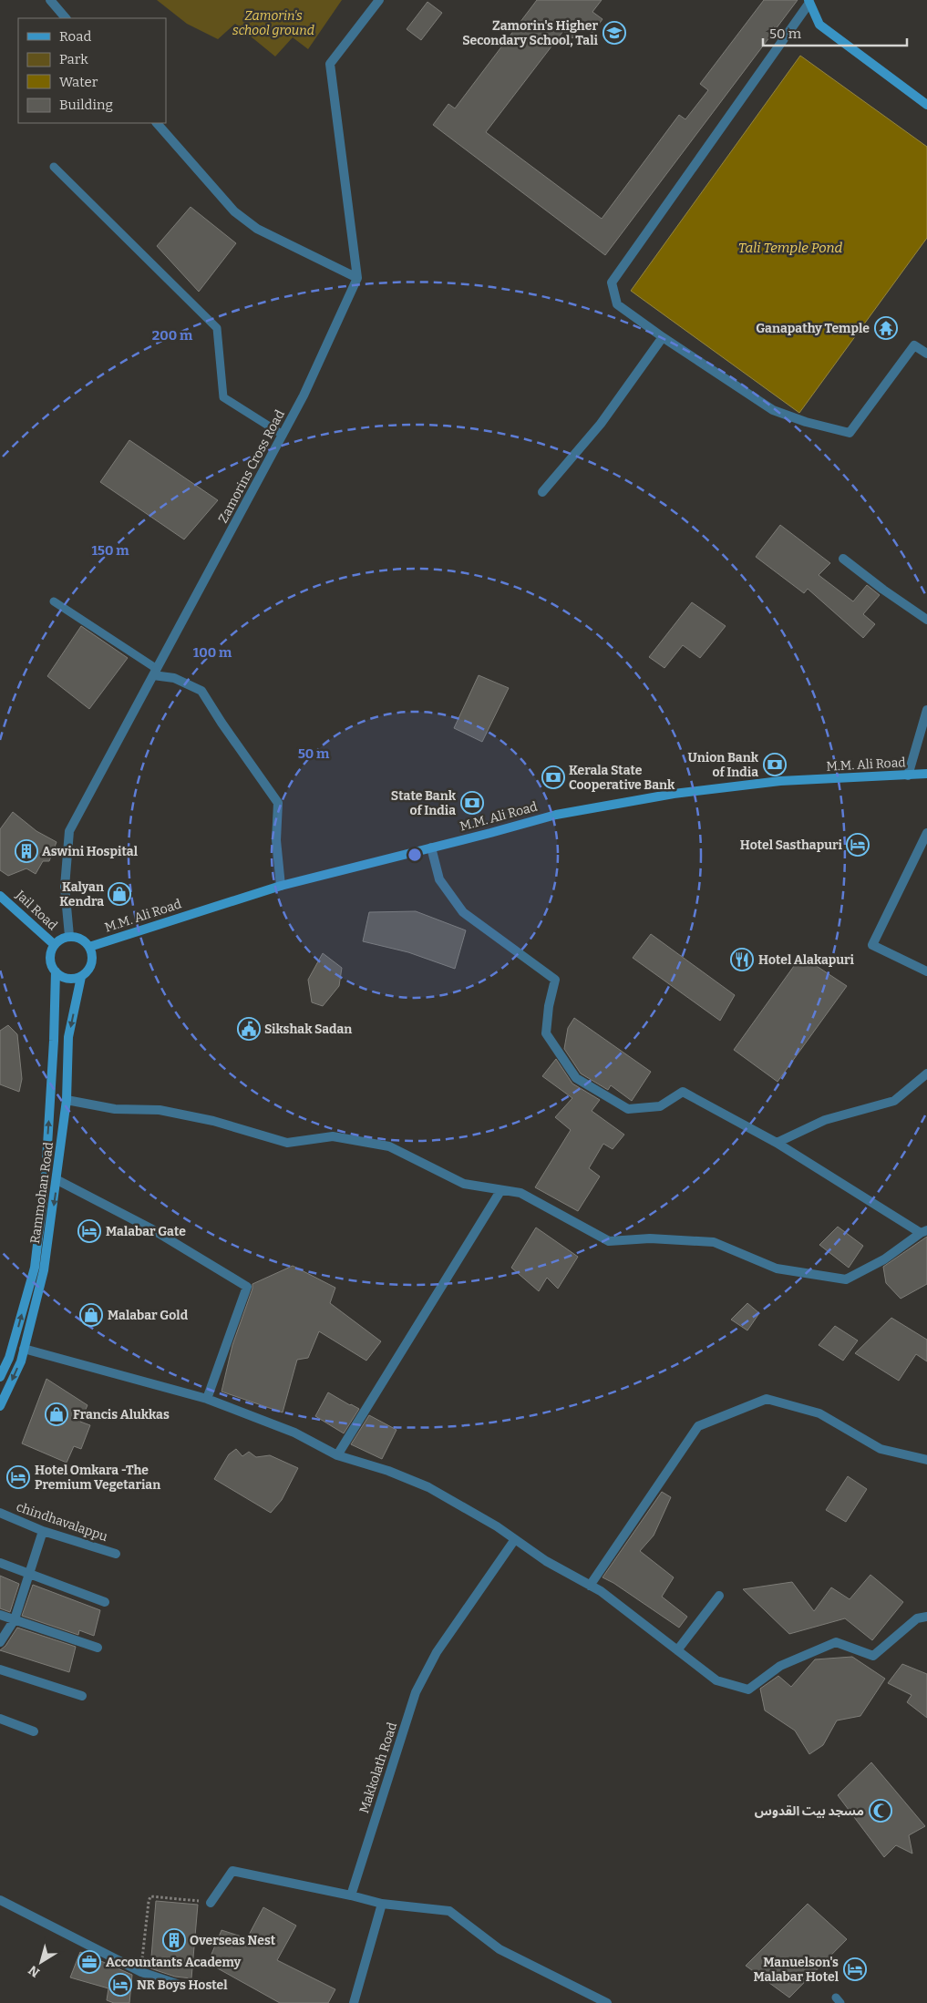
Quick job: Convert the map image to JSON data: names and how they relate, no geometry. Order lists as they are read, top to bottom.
{
  "streets": {
    "main road": ["M.M. Ali Road", "Jail Road", "Rammohan Road"],
    "street": ["Zamorins Cross Road", "chindhavalappu", "Makkolath Road"]
  },
  "crossings": [
    ["Zamorins Cross Road", "M.M. Ali Road"],
    ["Zamorins Cross Road", "Jail Road"],
    ["Zamorins Cross Road", "Rammohan Road"],
    ["M.M. Ali Road", "Jail Road"],
    ["M.M. Ali Road", "Rammohan Road"],
    ["Jail Road", "Rammohan Road"]
  ],
  "water": ["Tali Temple Pond"],
  "parks": ["Zamorin's school ground"],
  "places": {
    "school or university": ["Zamorin's Higher Secondary School, Tali"],
    "temple": ["Ganapathy Temple"],
    "bank": ["Union Bank of India", "Kerala State Cooperative Bank", "State Bank of India"],
    "hotel": [
      "Hotel Sasthapuri",
      "Malabar Gate",
      "Hotel Omkara -The Premium Vegetarian",
      "Manuelson's Malabar Hotel",
      "NR Boys Hostel"
    ],
    "building": ["Aswini Hospital", "Overseas Nest"],
    "shop": ["Kalyan Kendra", "Malabar Gold", "Francis Alukkas"],
    "restaurant": ["Hotel Alakapuri"],
    "public building": ["Sikshak Sadan"],
    "mosque": ["مسجد بیت القدوس"],
    "office": ["Accountants Academy"]
  },
  "legend": [
    "Road",
    "Park",
    "Water",
    "Building"
  ],
  "scale_bar": "50 m",
  "north": "bottom left",
  "rings": [
    "200 m",
    "150 m",
    "100 m",
    "50 m"
  ]
}
